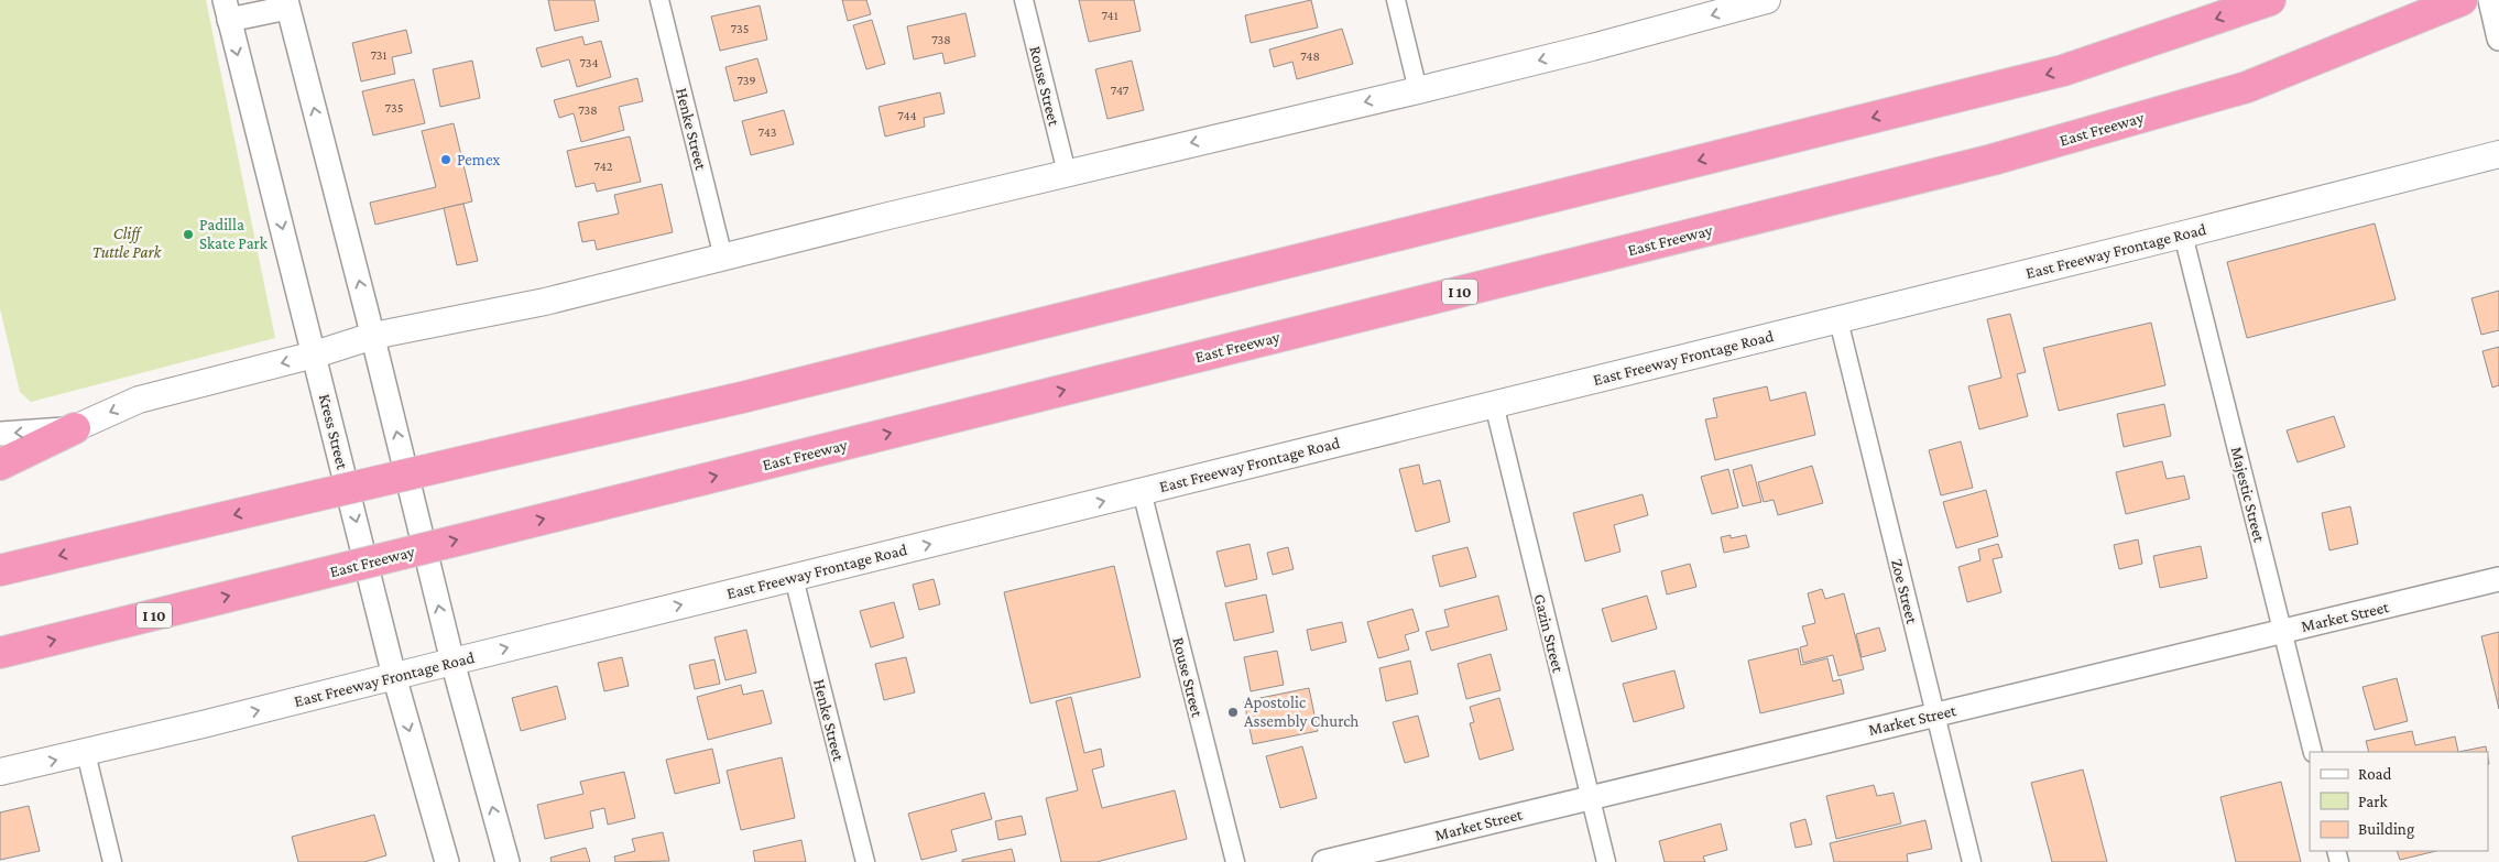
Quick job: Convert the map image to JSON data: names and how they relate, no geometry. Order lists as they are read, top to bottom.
{
  "streets": {
    "highway": ["East Freeway", "I 10"],
    "main road": ["East Freeway Frontage Road"],
    "street": [
      "Rouse Street",
      "Henke Street",
      "Kress Street",
      "Majestic Street",
      "Zoe Street",
      "Market Street",
      "Gazin Street"
    ]
  },
  "crossings": [
    ["Rouse Street", "East Freeway Frontage Road"],
    ["Henke Street", "East Freeway Frontage Road"],
    ["East Freeway Frontage Road", "Kress Street"],
    ["East Freeway Frontage Road", "Majestic Street"],
    ["East Freeway Frontage Road", "Zoe Street"],
    ["East Freeway Frontage Road", "Gazin Street"],
    ["Majestic Street", "Market Street"],
    ["Zoe Street", "Market Street"],
    ["Market Street", "Gazin Street"]
  ],
  "one_way": ["East Freeway Frontage Road"],
  "parks": ["Cliff Tuttle Park"],
  "places": ["Pemex", "Padilla Skate Park", "Apostolic Assembly Church"],
  "house_numbers": [
    "741",
    "735",
    "738",
    "731",
    "748",
    "734",
    "739",
    "747",
    "735",
    "738",
    "744",
    "743",
    "742"
  ],
  "legend": ["Road", "Park", "Building"]
}
